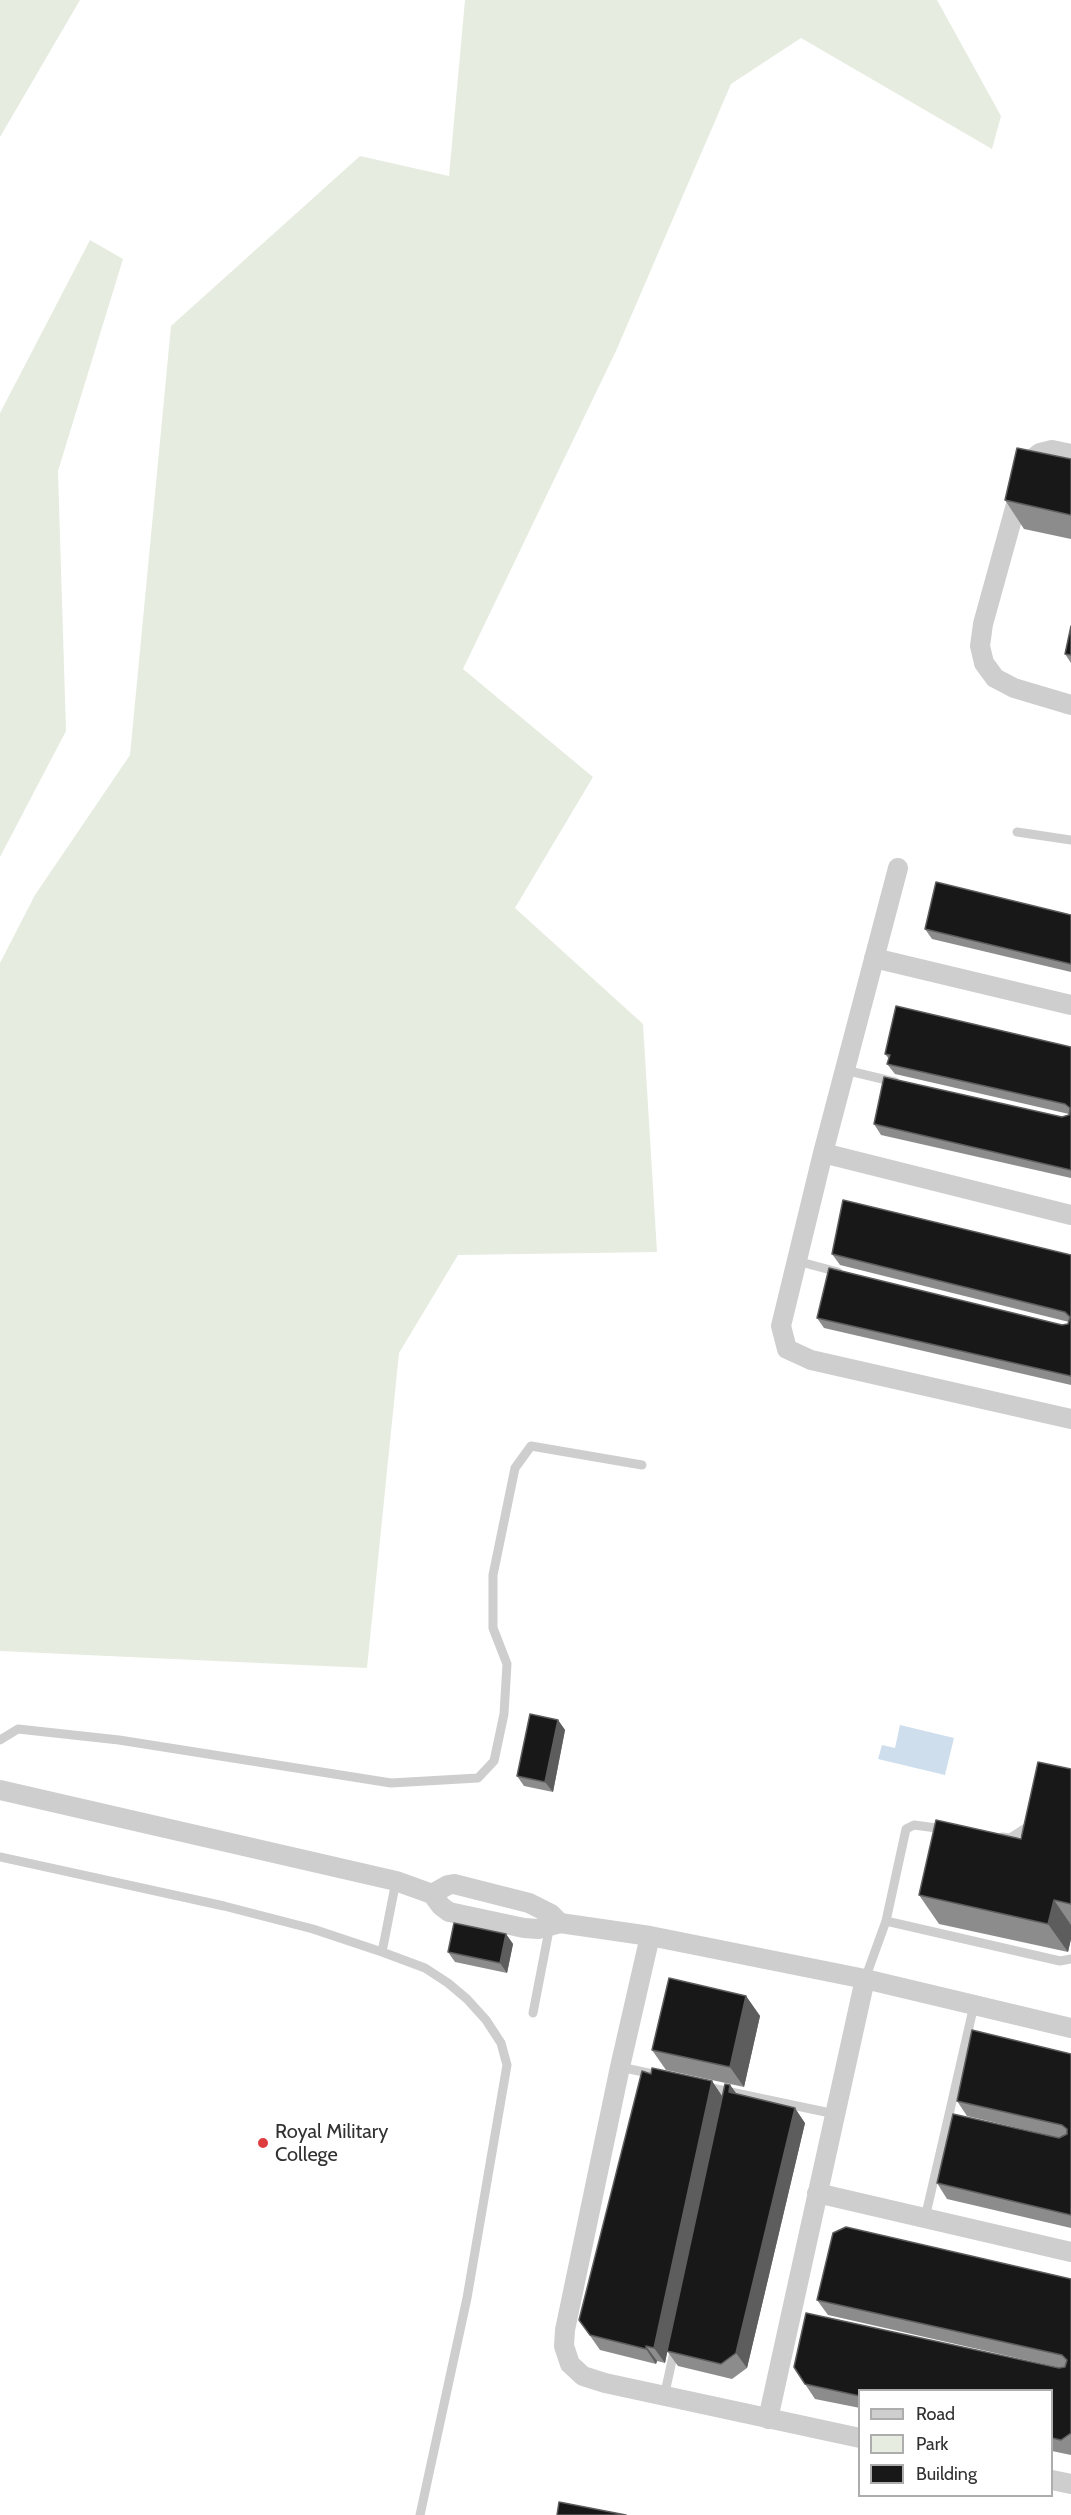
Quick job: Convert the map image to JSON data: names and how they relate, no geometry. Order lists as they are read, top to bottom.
{
  "places": ["Royal Military College"],
  "legend": ["Road", "Park", "Building"]
}
